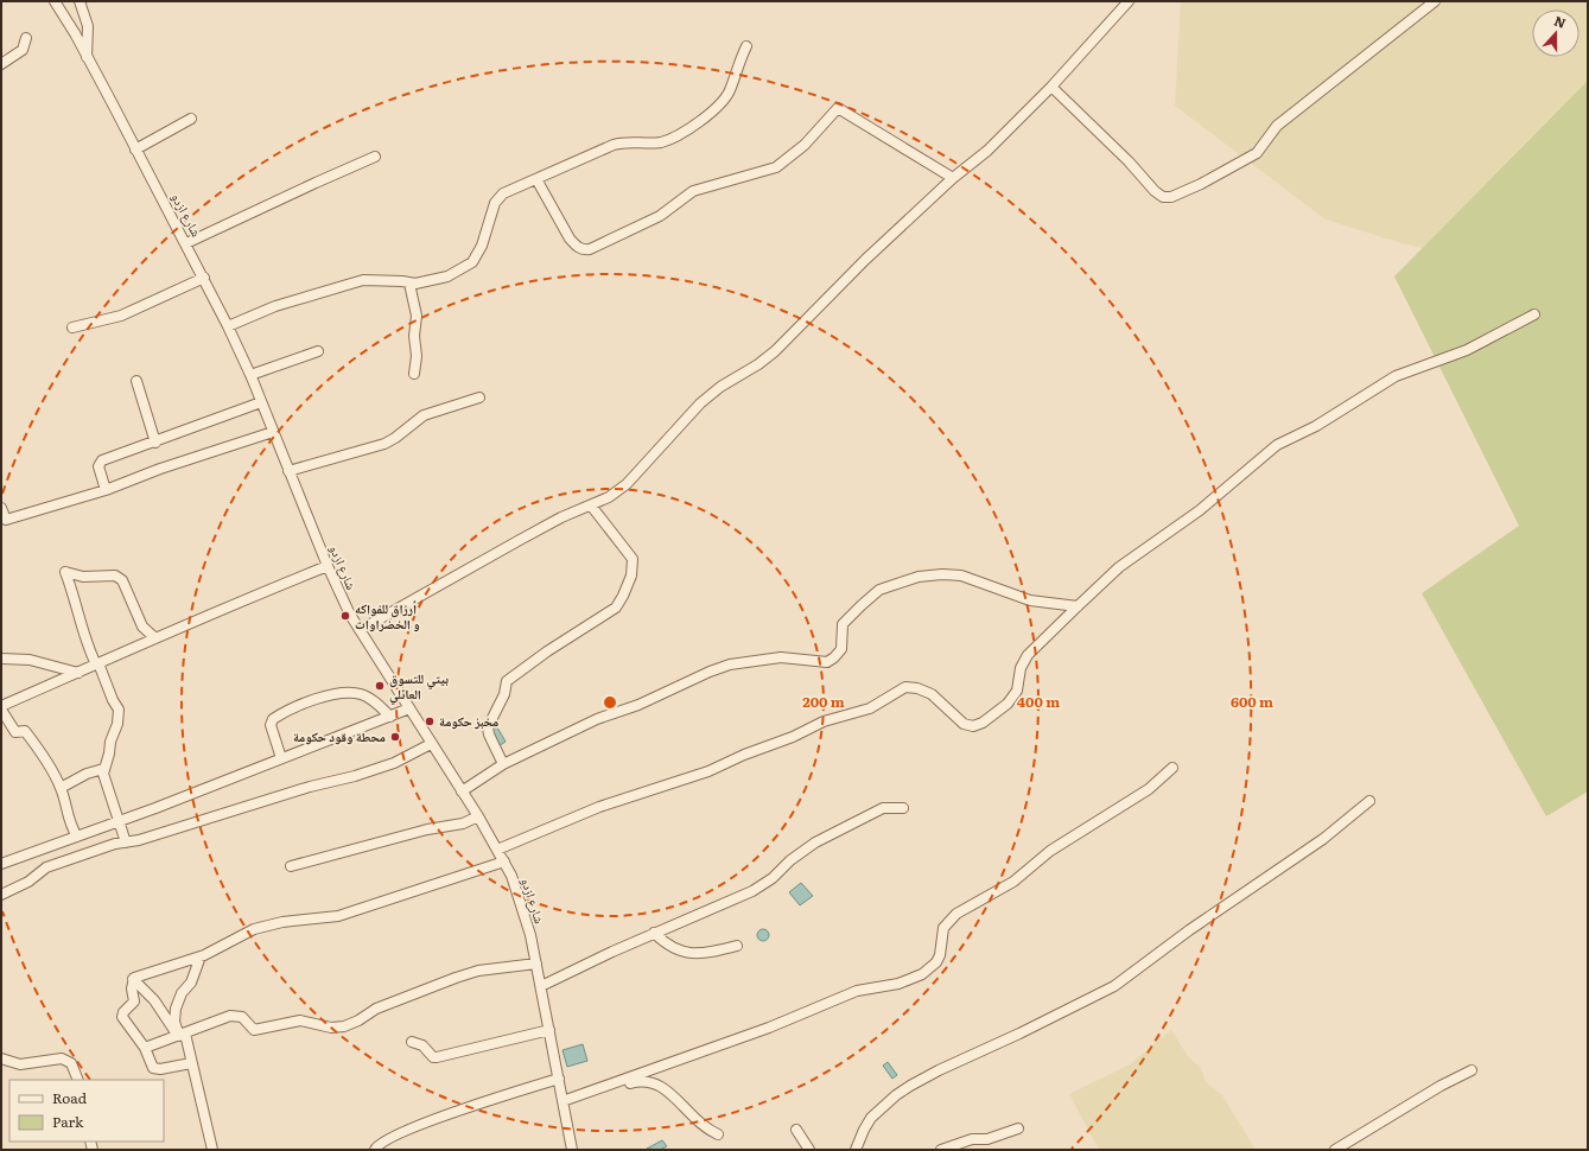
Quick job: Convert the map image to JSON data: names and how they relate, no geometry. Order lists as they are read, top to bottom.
{
  "streets": {
    "street": ["شارع ازدو"]
  },
  "places": [
    "أرزاق للفواكه و الخضراوات",
    "بيتي للتسوق العائلي",
    "مخبز حكومة",
    "محطة وقود حكومة"
  ],
  "legend": ["Road", "Park"],
  "north": "top",
  "rings": ["200 m", "400 m", "600 m"]
}
